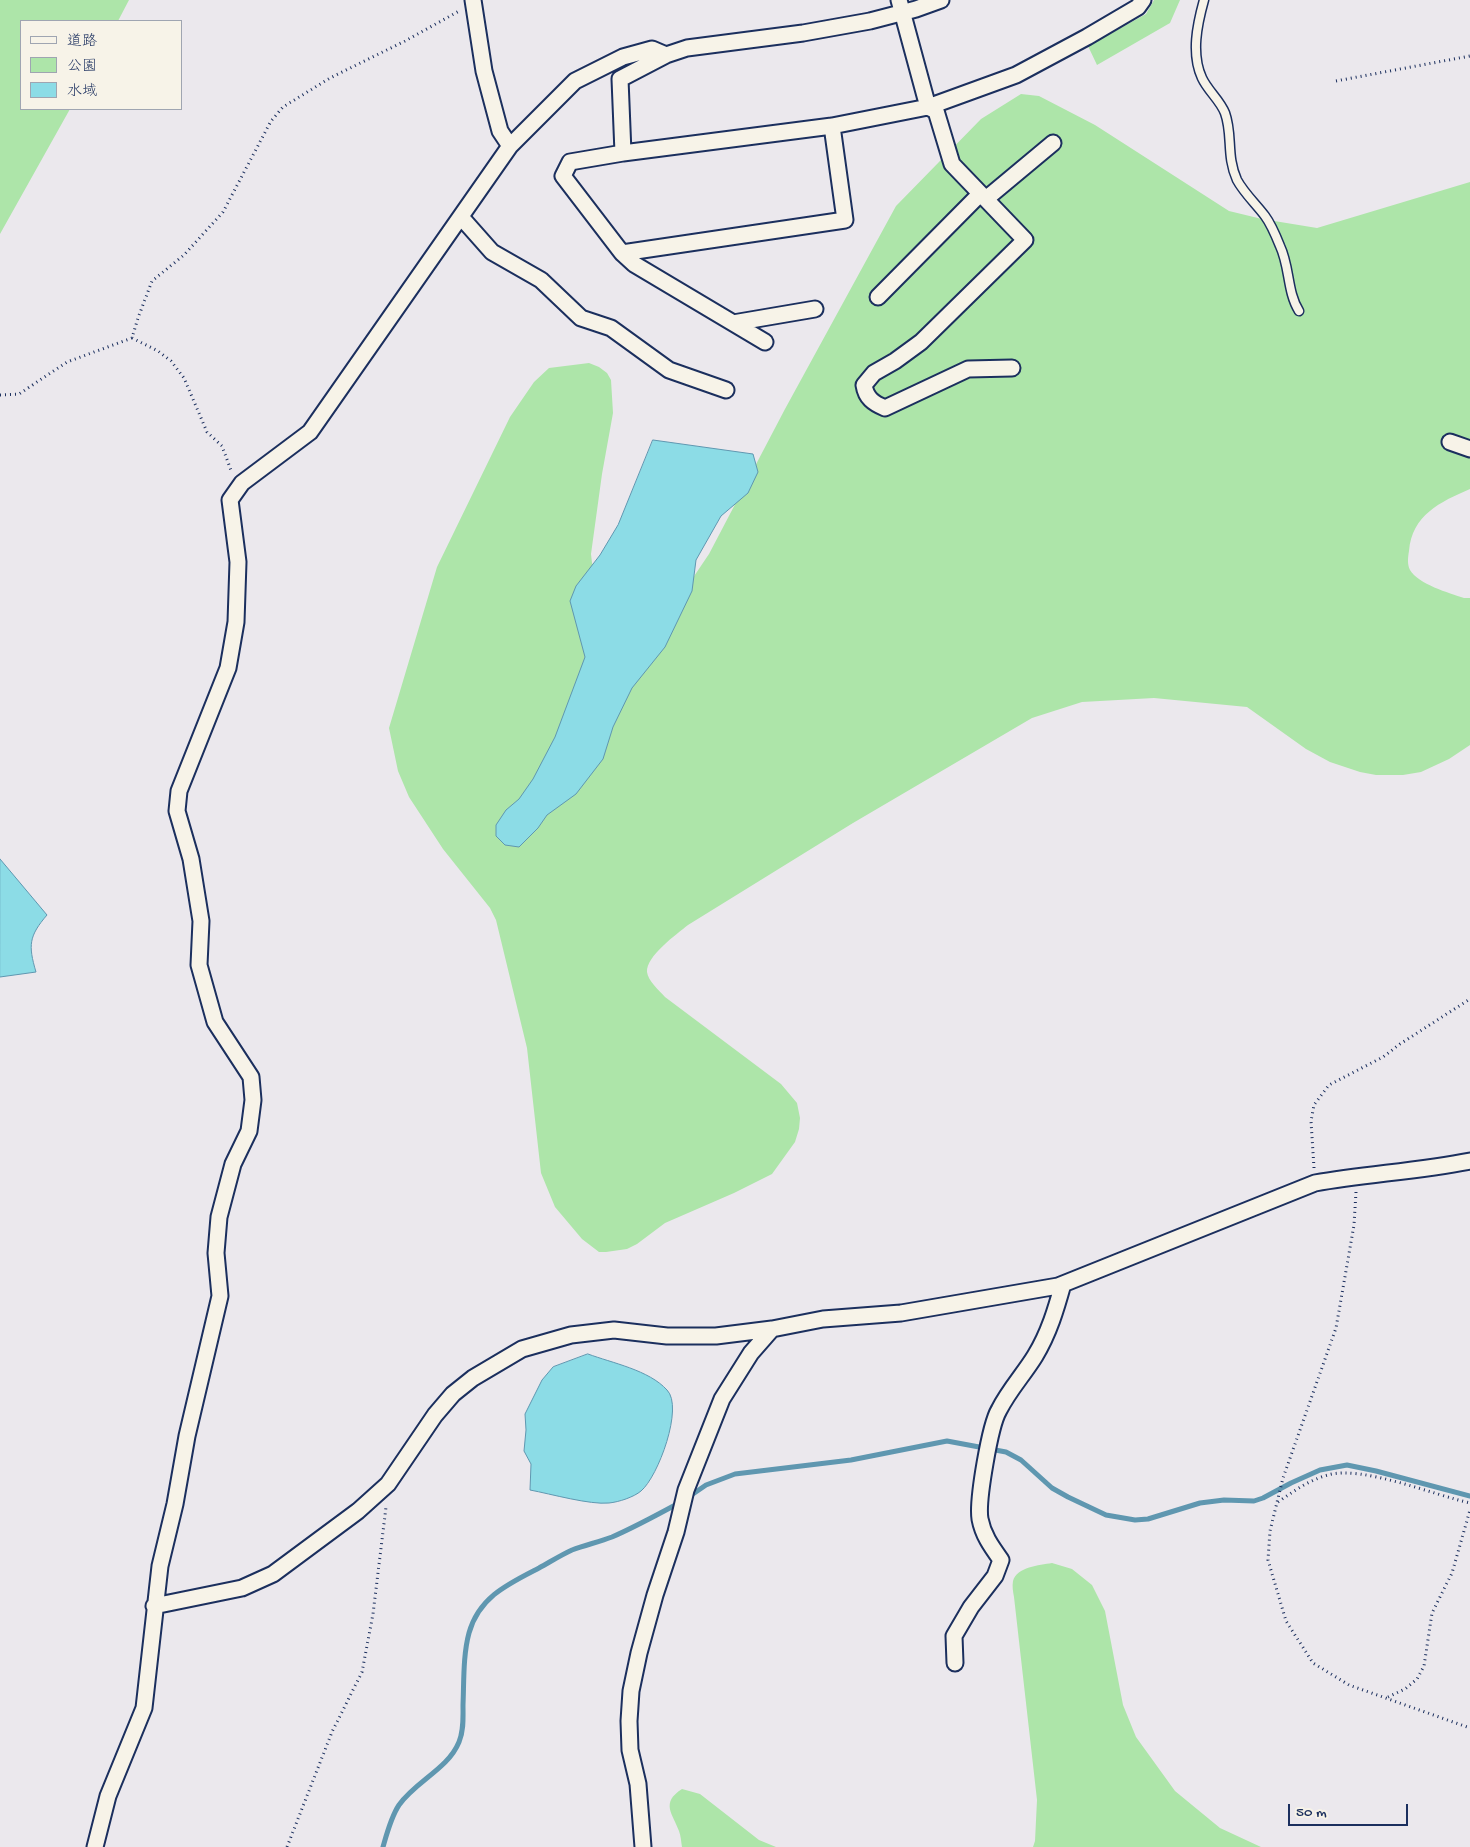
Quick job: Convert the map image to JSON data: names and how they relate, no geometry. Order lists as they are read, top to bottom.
{
  "legend": ["道路", "公園", "水域"],
  "scale_bar": "50 m"
}
